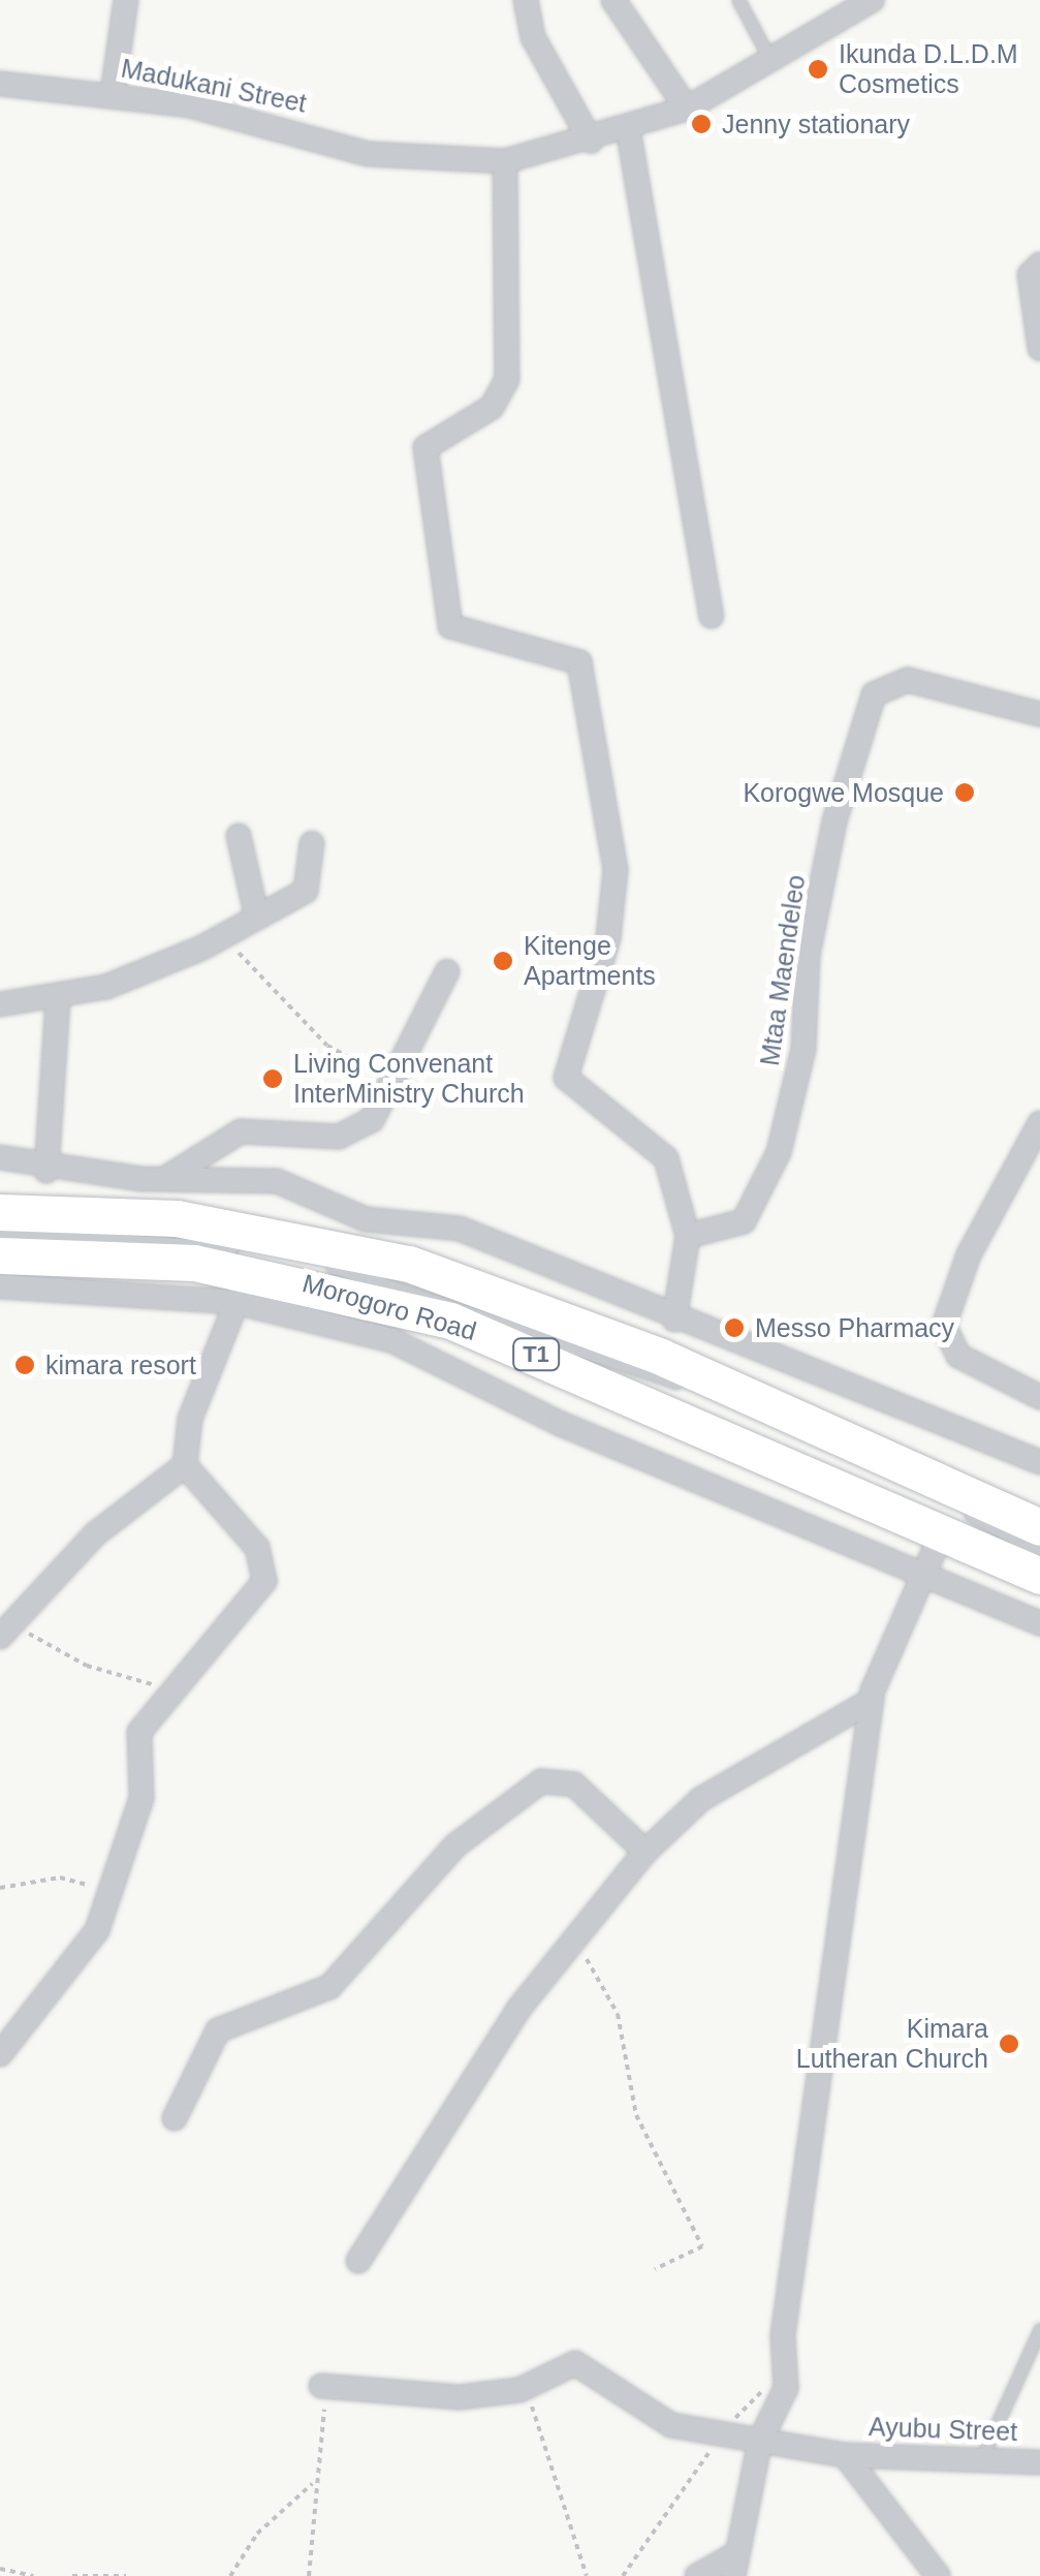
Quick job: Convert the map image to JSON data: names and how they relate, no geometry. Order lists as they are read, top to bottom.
{
  "streets": {
    "highway": ["Morogoro Road", "T1"],
    "street": ["Madukani Street", "Mtaa Maendeleo", "Ayubu Street"]
  },
  "places": [
    "Ikunda D.L.D.M Cosmetics",
    "Jenny stationary",
    "Korogwe Mosque",
    "Kitenge Apartments",
    "Living Convenant InterMinistry Church",
    "Messo Pharmacy",
    "kimara resort",
    "Kimara Lutheran Church"
  ]
}
